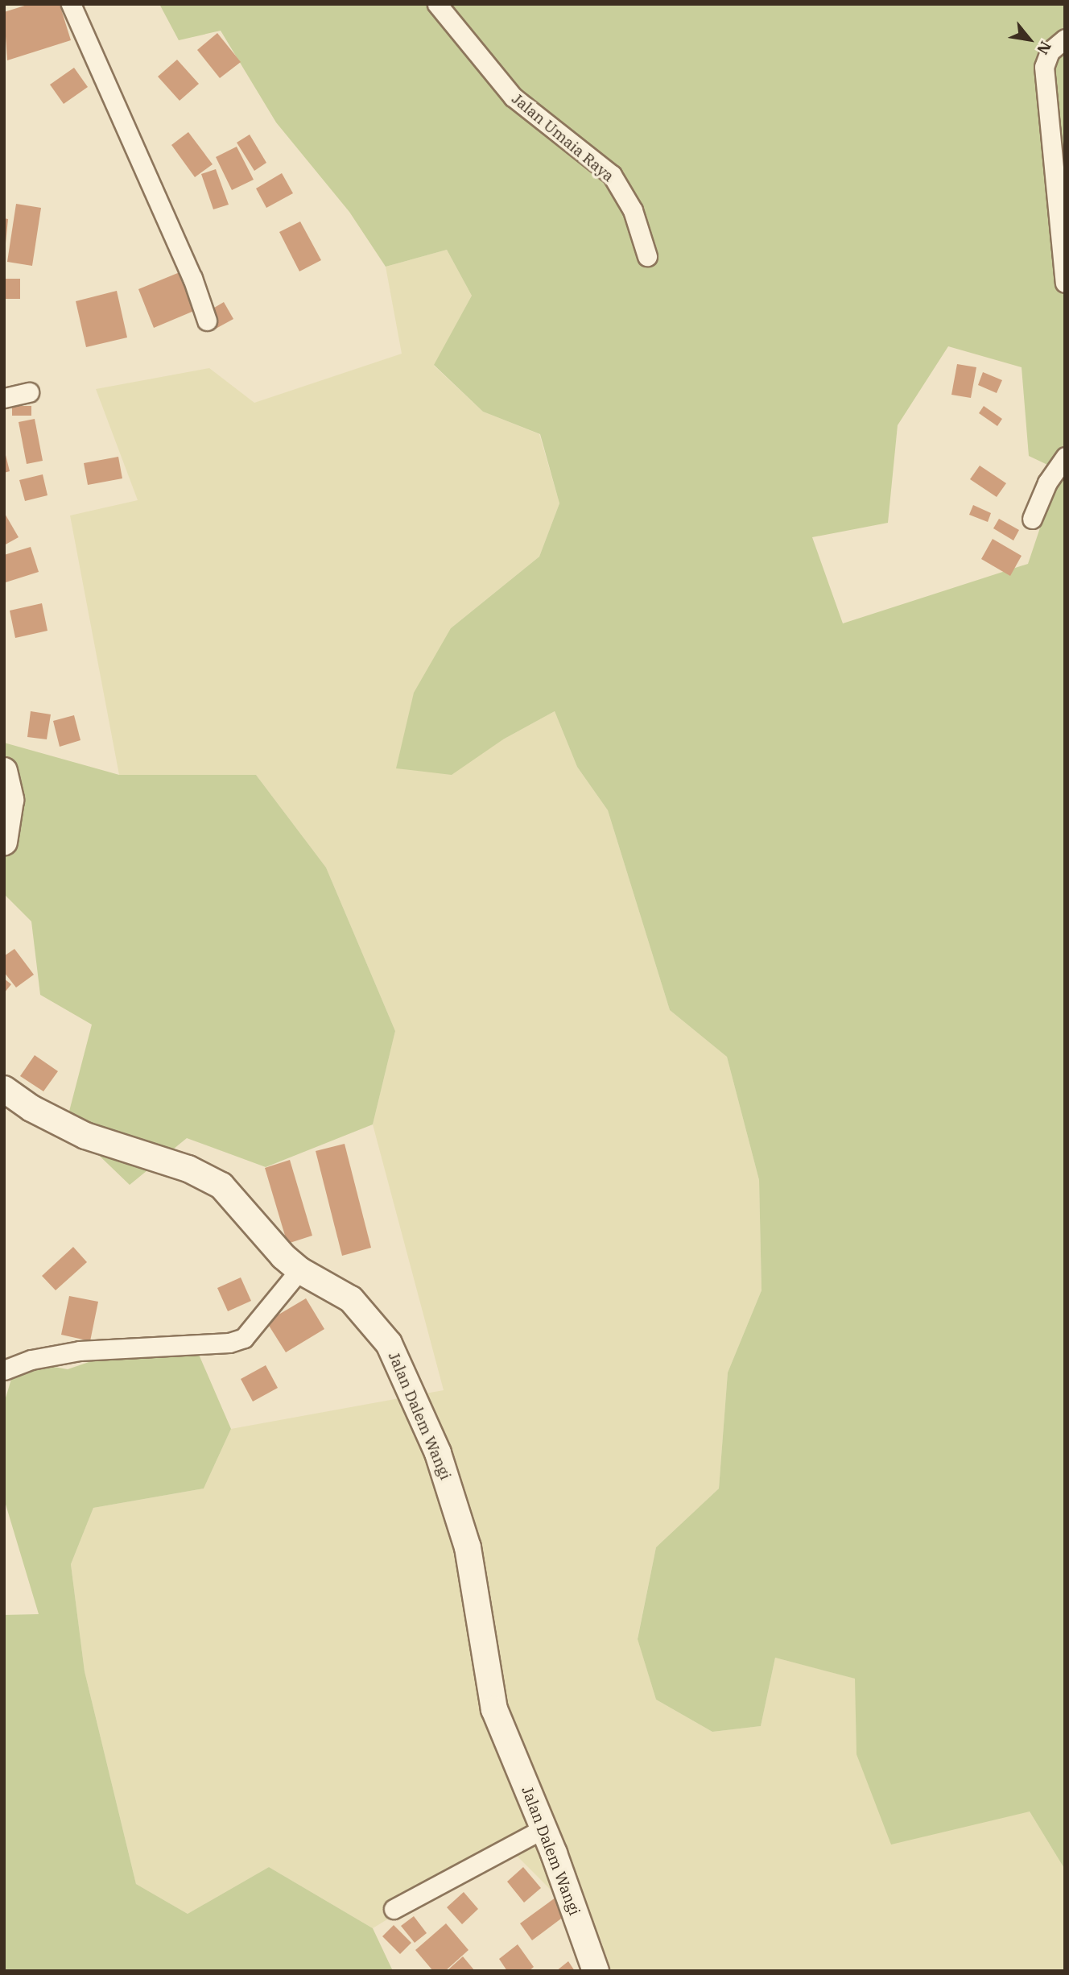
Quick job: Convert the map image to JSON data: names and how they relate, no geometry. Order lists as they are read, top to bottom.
{
  "streets": {
    "street": ["Jalan Umaia Raya", "Jalan Dalem Wangi"]
  },
  "north": "bottom right"
}
